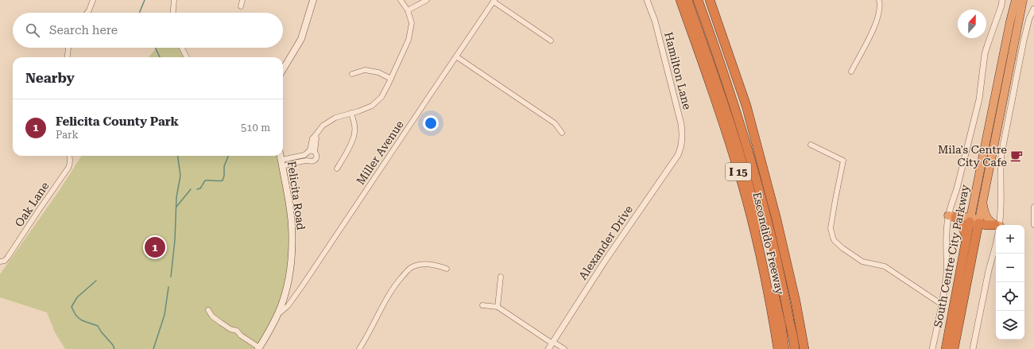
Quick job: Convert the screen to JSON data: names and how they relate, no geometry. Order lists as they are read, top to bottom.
{
  "streets": {
    "highway": ["I 15", "Escondido Freeway", "South Centre City Parkway"],
    "main road": ["Felicita Road"],
    "street": [
      "Hamilton Lane",
      "Miller Avenue",
      "Oak Lane",
      "Alexander Drive"
    ]
  },
  "crossings": [
    ["Hamilton Lane", "Alexander Drive"],
    ["Miller Avenue", "Felicita Road"]
  ],
  "places": {
    "cafe": ["Mila's Centre City Cafe"]
  },
  "north": "top",
  "page": {
    "search": "Search here",
    "heading": "Nearby",
    "list": [
      {
        "mark": "1",
        "name": "Felicita County Park",
        "note": "Park",
        "value": "510 m"
      }
    ],
    "map_buttons": ["+", "−"],
    "pins": "1"
  }
}
